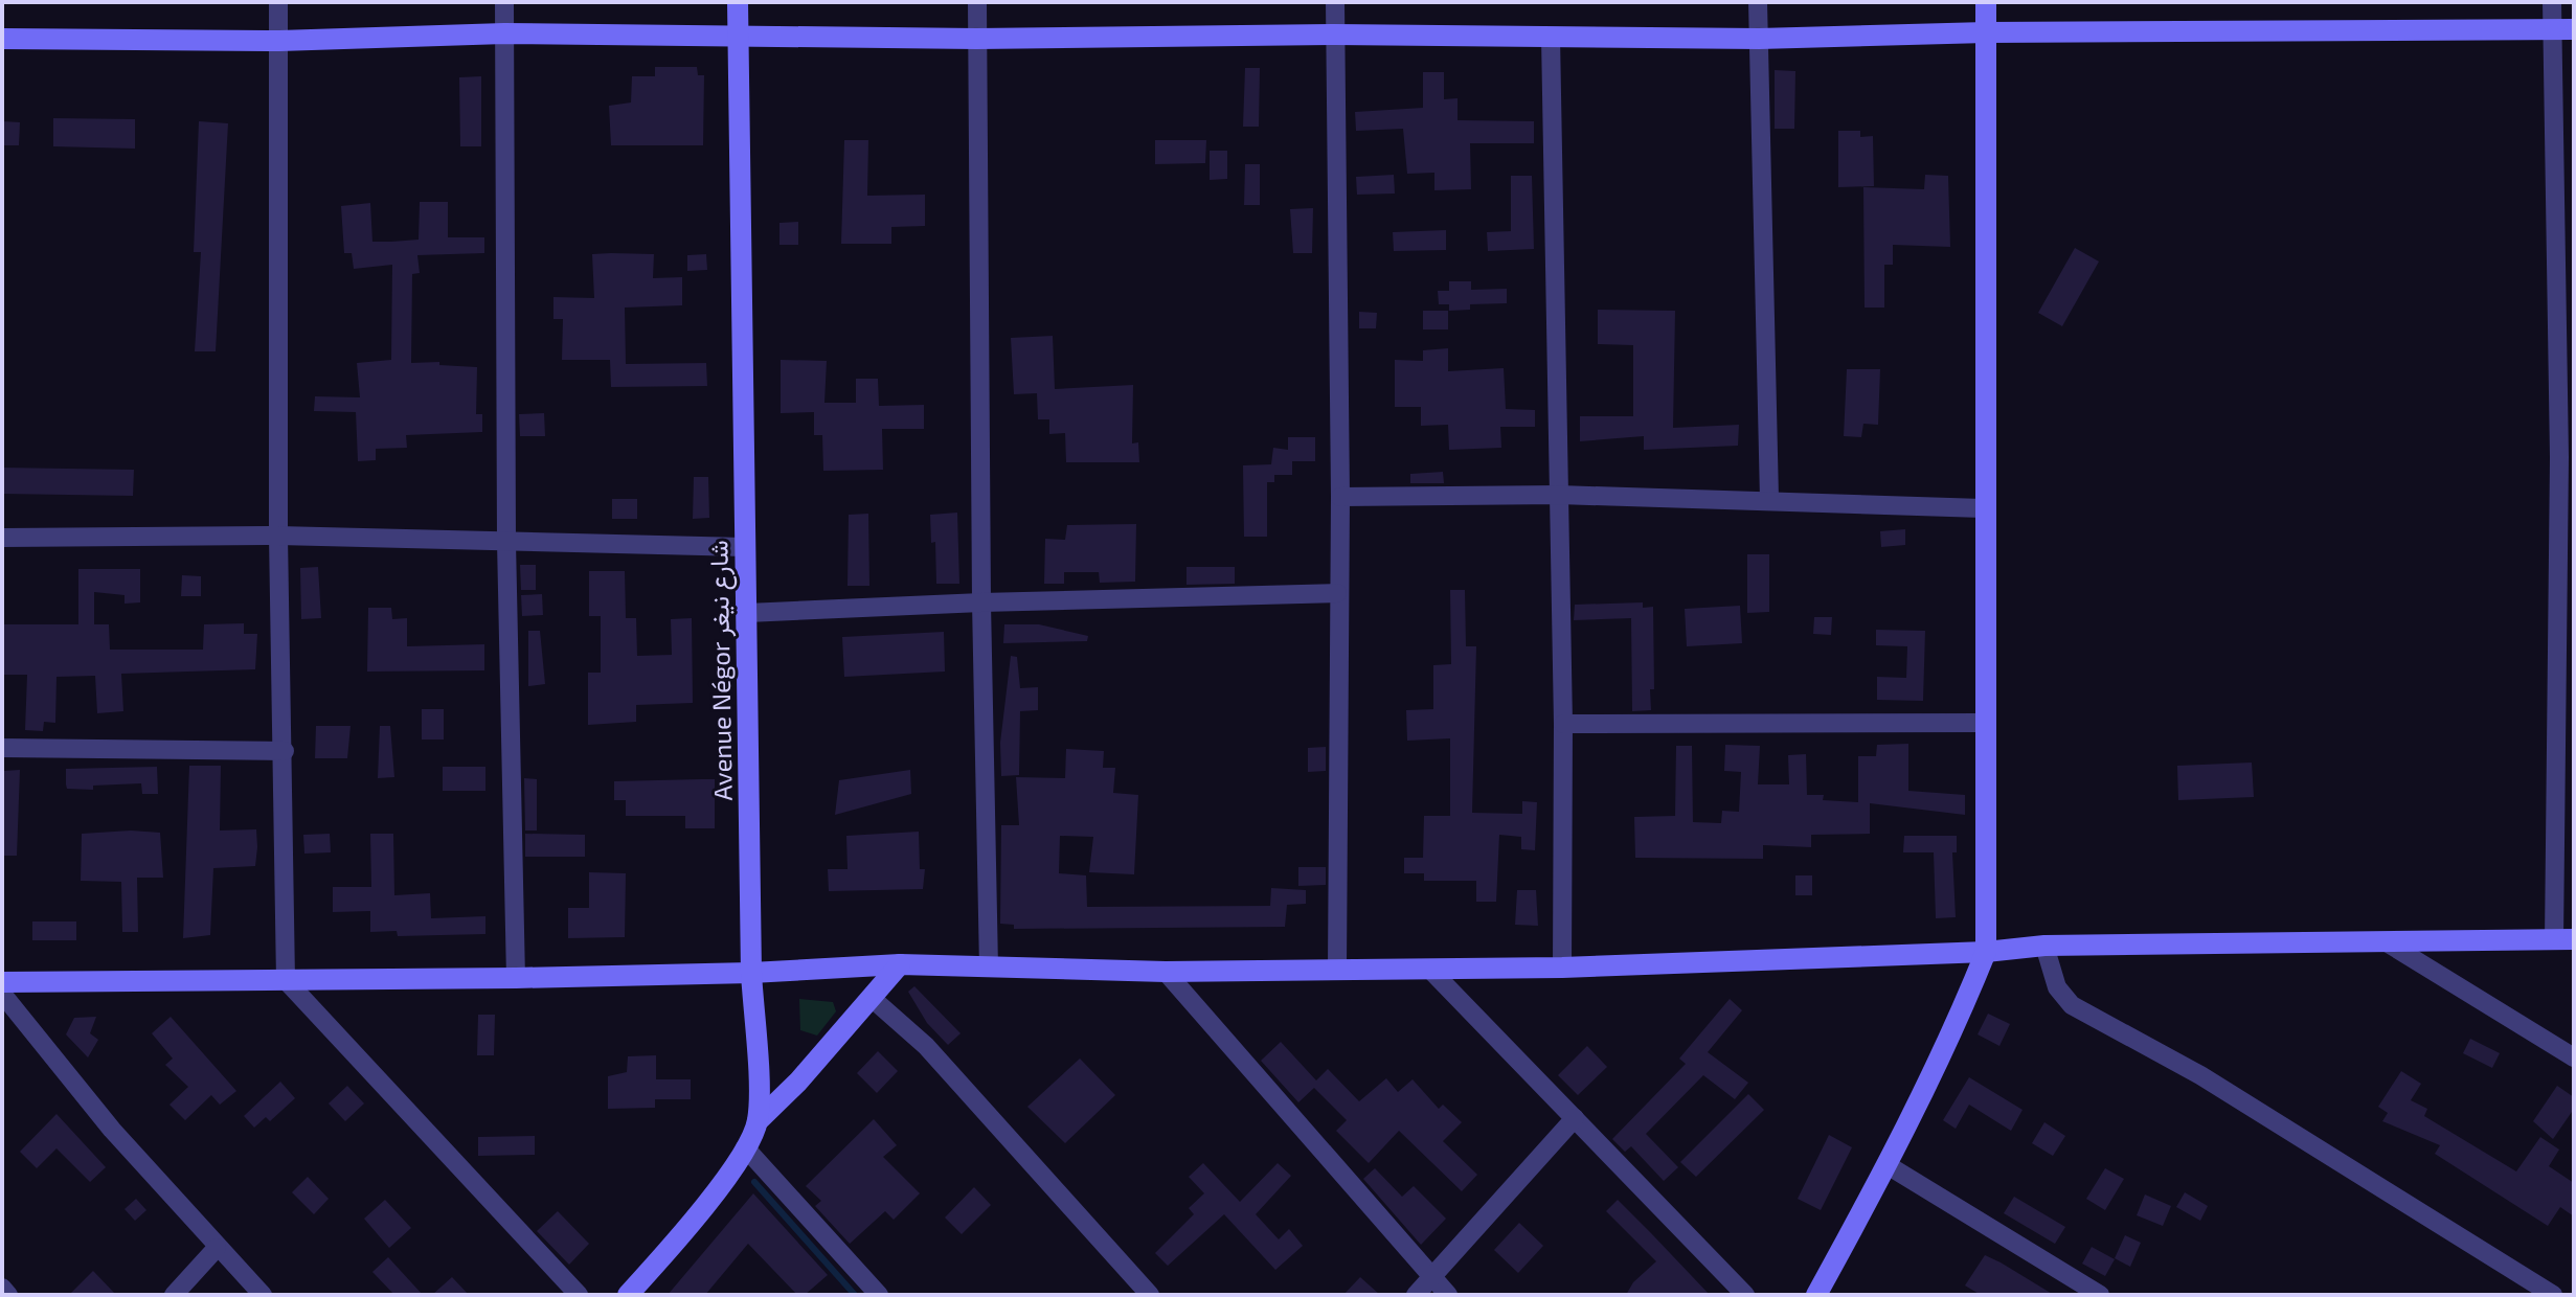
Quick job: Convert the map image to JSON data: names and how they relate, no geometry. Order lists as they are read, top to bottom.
{
  "streets": {
    "street": ["Avenue Négor شارع نيغر"]
  }
}
